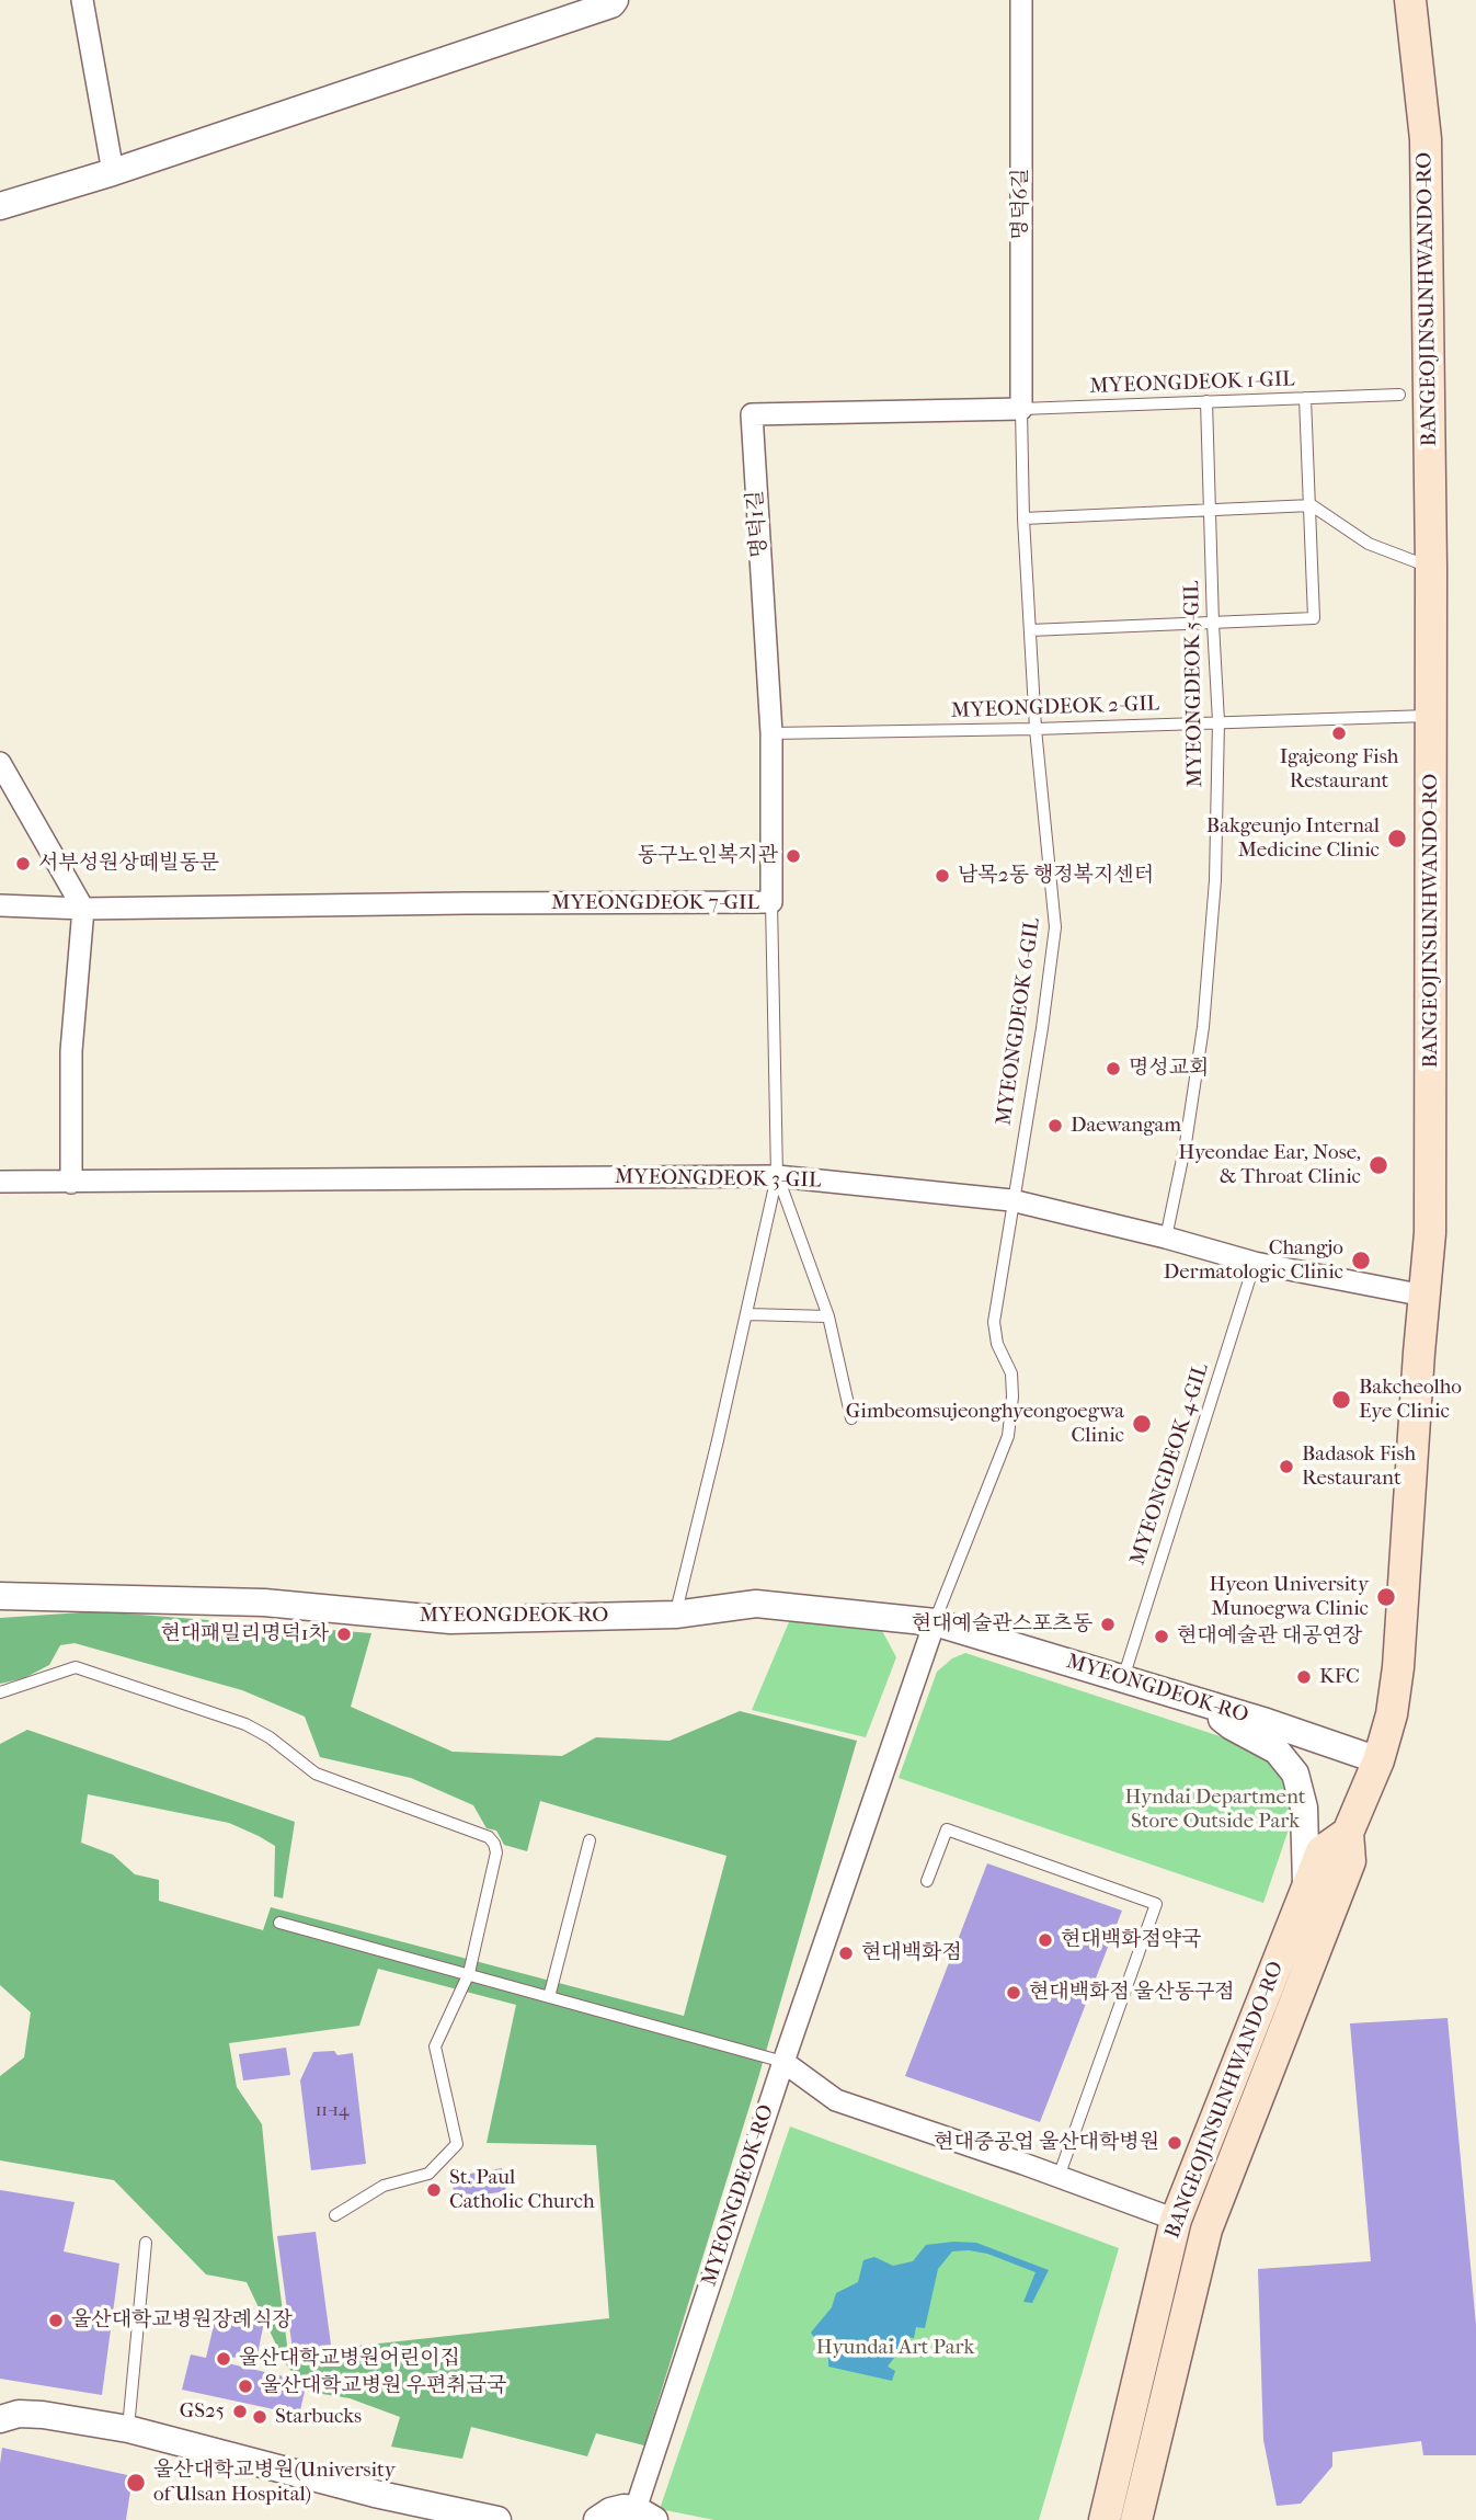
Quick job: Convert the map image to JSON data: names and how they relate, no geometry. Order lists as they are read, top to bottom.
{
  "streets": {
    "main road": ["BANGEOJINSUNHWANDO-RO"],
    "street": [
      "명덕6길",
      "명덕1길",
      "MYEONGDEOK 7-GIL",
      "MYEONGDEOK 3-GIL",
      "MYEONGDEOK-RO"
    ],
    "lane": [
      "MYEONGDEOK 1-GIL",
      "MYEONGDEOK 5-GIL",
      "MYEONGDEOK 2-GIL",
      "MYEONGDEOK 6-GIL",
      "MYEONGDEOK 4-GIL"
    ]
  },
  "crossings": [
    ["명덕6길", "MYEONGDEOK 1-GIL"],
    ["명덕6길", "명덕1길"],
    ["명덕6길", "MYEONGDEOK 6-GIL"],
    ["BANGEOJINSUNHWANDO-RO", "MYEONGDEOK 2-GIL"],
    ["BANGEOJINSUNHWANDO-RO", "MYEONGDEOK 3-GIL"],
    ["BANGEOJINSUNHWANDO-RO", "MYEONGDEOK-RO"],
    ["MYEONGDEOK 1-GIL", "명덕1길"],
    ["MYEONGDEOK 1-GIL", "MYEONGDEOK 5-GIL"],
    ["MYEONGDEOK 1-GIL", "MYEONGDEOK 6-GIL"],
    ["명덕1길", "MYEONGDEOK 2-GIL"],
    ["명덕1길", "MYEONGDEOK 7-GIL"],
    ["명덕1길", "MYEONGDEOK 6-GIL"],
    ["MYEONGDEOK 5-GIL", "MYEONGDEOK 2-GIL"],
    ["MYEONGDEOK 5-GIL", "MYEONGDEOK 3-GIL"],
    ["MYEONGDEOK 2-GIL", "MYEONGDEOK 6-GIL"],
    ["MYEONGDEOK 7-GIL", "MYEONGDEOK 3-GIL"],
    ["MYEONGDEOK 7-GIL", "MYEONGDEOK-RO"],
    ["MYEONGDEOK 6-GIL", "MYEONGDEOK 3-GIL"],
    ["MYEONGDEOK 6-GIL", "MYEONGDEOK-RO"],
    ["MYEONGDEOK 3-GIL", "MYEONGDEOK 4-GIL"],
    ["MYEONGDEOK 4-GIL", "MYEONGDEOK-RO"]
  ],
  "parks": ["Hyndai Department Store Outside Park", "Hyundai Art Park"],
  "places": [
    "Igajeong Fish Restaurant",
    "Bakgeunjo Internal Medicine Clinic",
    "동구노인복지관",
    "서부성원상떼빌동문",
    "남목2동 행정복지센터",
    "명성교회",
    "Daewangam",
    "Hyeondae Ear, Nose, & Throat Clinic",
    "Changjo Dermatologic Clinic",
    "Bakcheolho Eye Clinic",
    "Gimbeomsujeonghyeongoegwa Clinic",
    "Badasok Fish Restaurant",
    "Hyeon University Munoegwa Clinic",
    "현대예술관스포츠동",
    "현대패밀리명덕1차",
    "현대예술관 대공연장",
    "KFC",
    "현대백화점약국",
    "현대백화점",
    "현대백화점 울산동구점",
    "현대중공업 울산대학병원",
    "St. Paul Catholic Church",
    "울산대학교병원장례식장",
    "울산대학교병원어린이집",
    "울산대학교병원 우편취급국",
    "GS25",
    "Starbucks",
    "울산대학교병원(University of Ulsan Hospital)"
  ],
  "house_numbers": ["11-14"]
}
